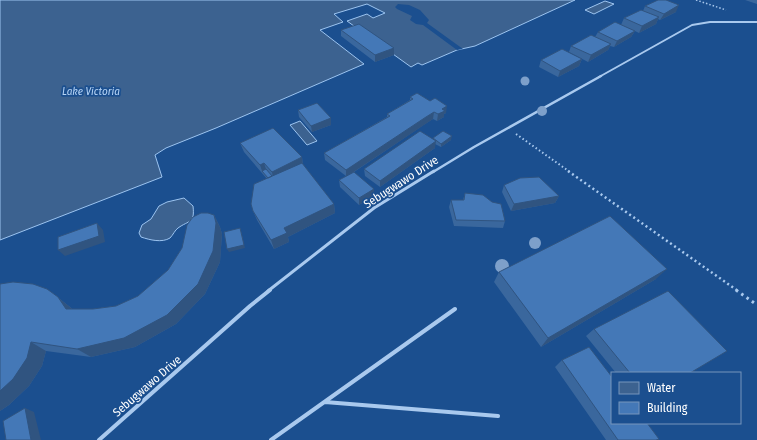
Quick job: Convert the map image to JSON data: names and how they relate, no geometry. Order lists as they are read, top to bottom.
{
  "streets": {
    "lane": ["Sebugwawo Drive"]
  },
  "water": ["Lake Victoria"],
  "legend": ["Water", "Building"]
}
